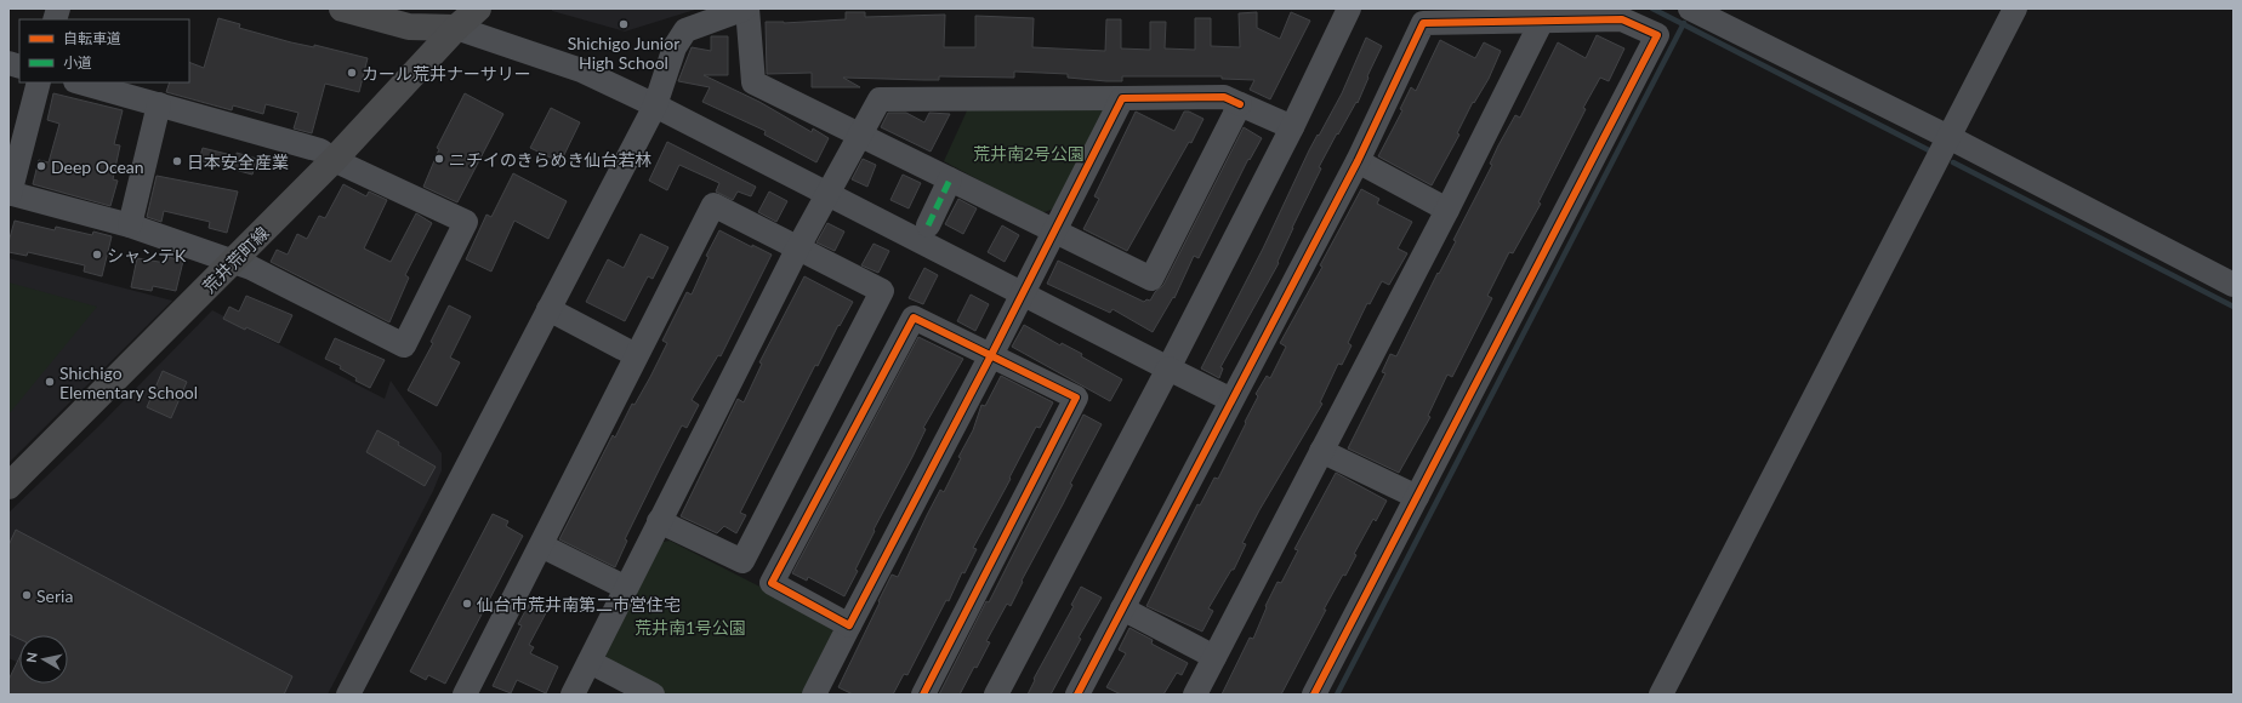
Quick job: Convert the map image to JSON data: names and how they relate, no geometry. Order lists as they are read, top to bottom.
{
  "streets": {
    "main road": ["荒井荒町線"]
  },
  "parks": ["荒井南2号公園", "荒井南1号公園"],
  "places": [
    "Shichigo Junior High School",
    "カール荒井ナーサリー",
    "ニチイのきらめき仙台若林",
    "日本安全産業",
    "Deep Ocean",
    "シャンテK",
    "Shichigo Elementary School",
    "Seria",
    "仙台市荒井南第二市営住宅"
  ],
  "legend": ["自転車道", "小道"],
  "north": "left"
}
